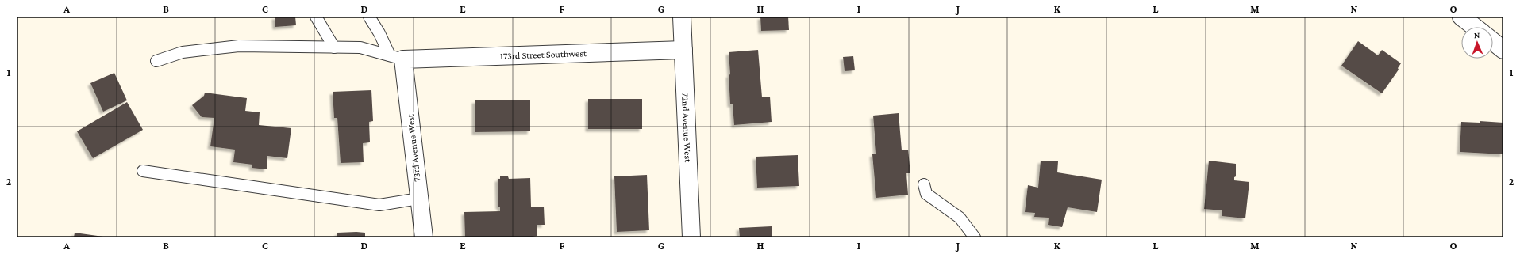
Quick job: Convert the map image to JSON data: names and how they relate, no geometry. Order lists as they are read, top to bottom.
{
  "streets": {
    "street": ["173rd Street Southwest", "72nd Avenue West", "73rd Avenue West"]
  },
  "crossings": [
    ["173rd Street Southwest", "72nd Avenue West"],
    ["173rd Street Southwest", "73rd Avenue West"]
  ],
  "north": "top",
  "grid": {
    "columns": [
      "A",
      "B",
      "C",
      "D",
      "E",
      "F",
      "G",
      "H",
      "I",
      "J",
      "K",
      "L",
      "M",
      "N",
      "O"
    ],
    "rows": ["1", "2"]
  }
}
